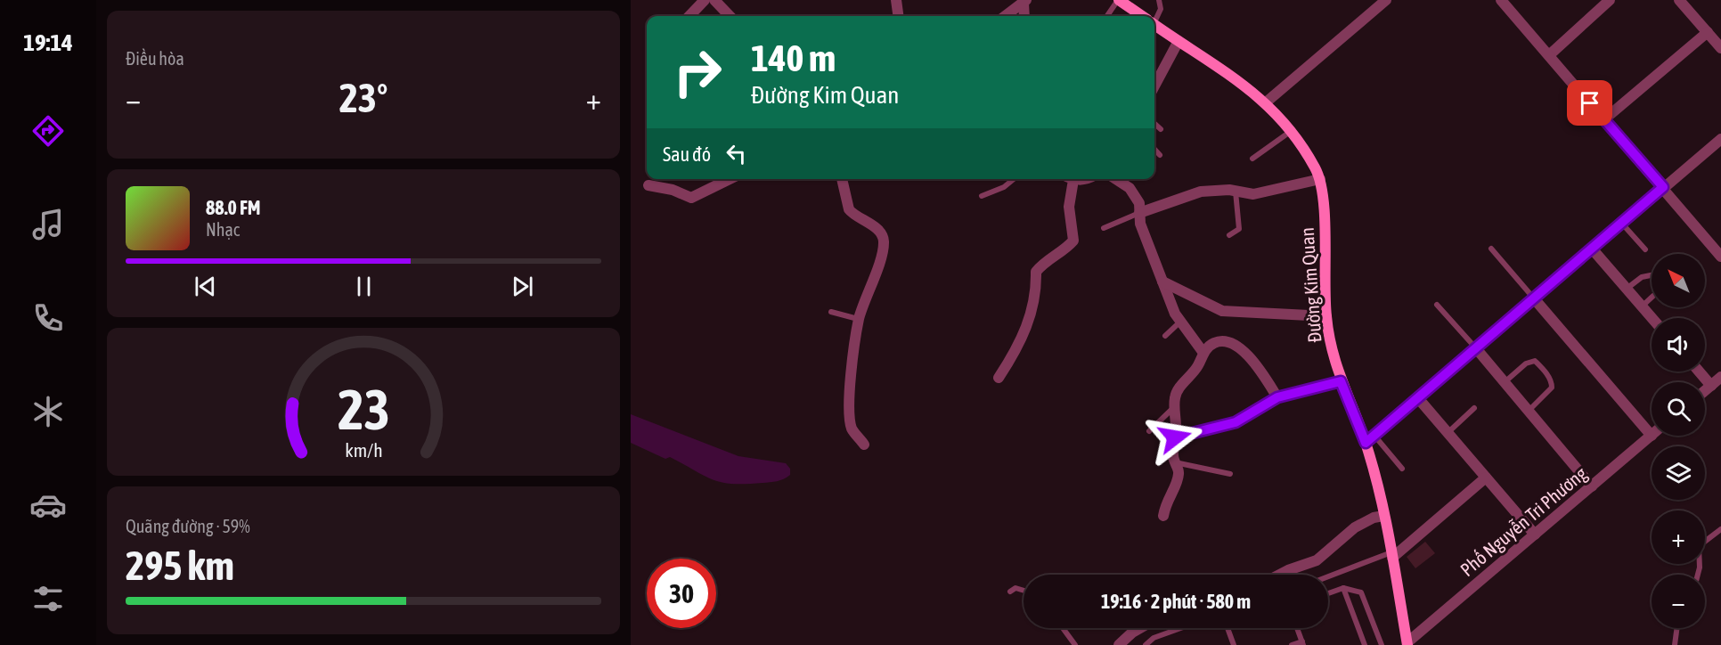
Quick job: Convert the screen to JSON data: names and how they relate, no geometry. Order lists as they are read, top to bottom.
{
  "streets": {
    "main road": ["Đường Kim Quan"],
    "street": ["Phố Nguyễn Tri Phương"]
  },
  "crossings": [
    ["Đường Kim Quan", "Phố Nguyễn Tri Phương"]
  ],
  "north": "top left",
  "page": {
    "tabs": "19:14",
    "tile": [
      "Điều hòa",
      ["Quãng đường · 59%", "295 km"]
    ],
    "turn": ["140 m", "Đường Kim Quan"],
    "heat": ["−", "23°", "+"],
    "then": "Sau đó",
    "song": ["88.0 FM", "Nhạc"],
    "map_buttons": ["+", "−"],
    "limit": "30",
    "trip": "19:16 · 2 phút · 580 m",
    "gauge": ["23", "km/h"]
  }
}
